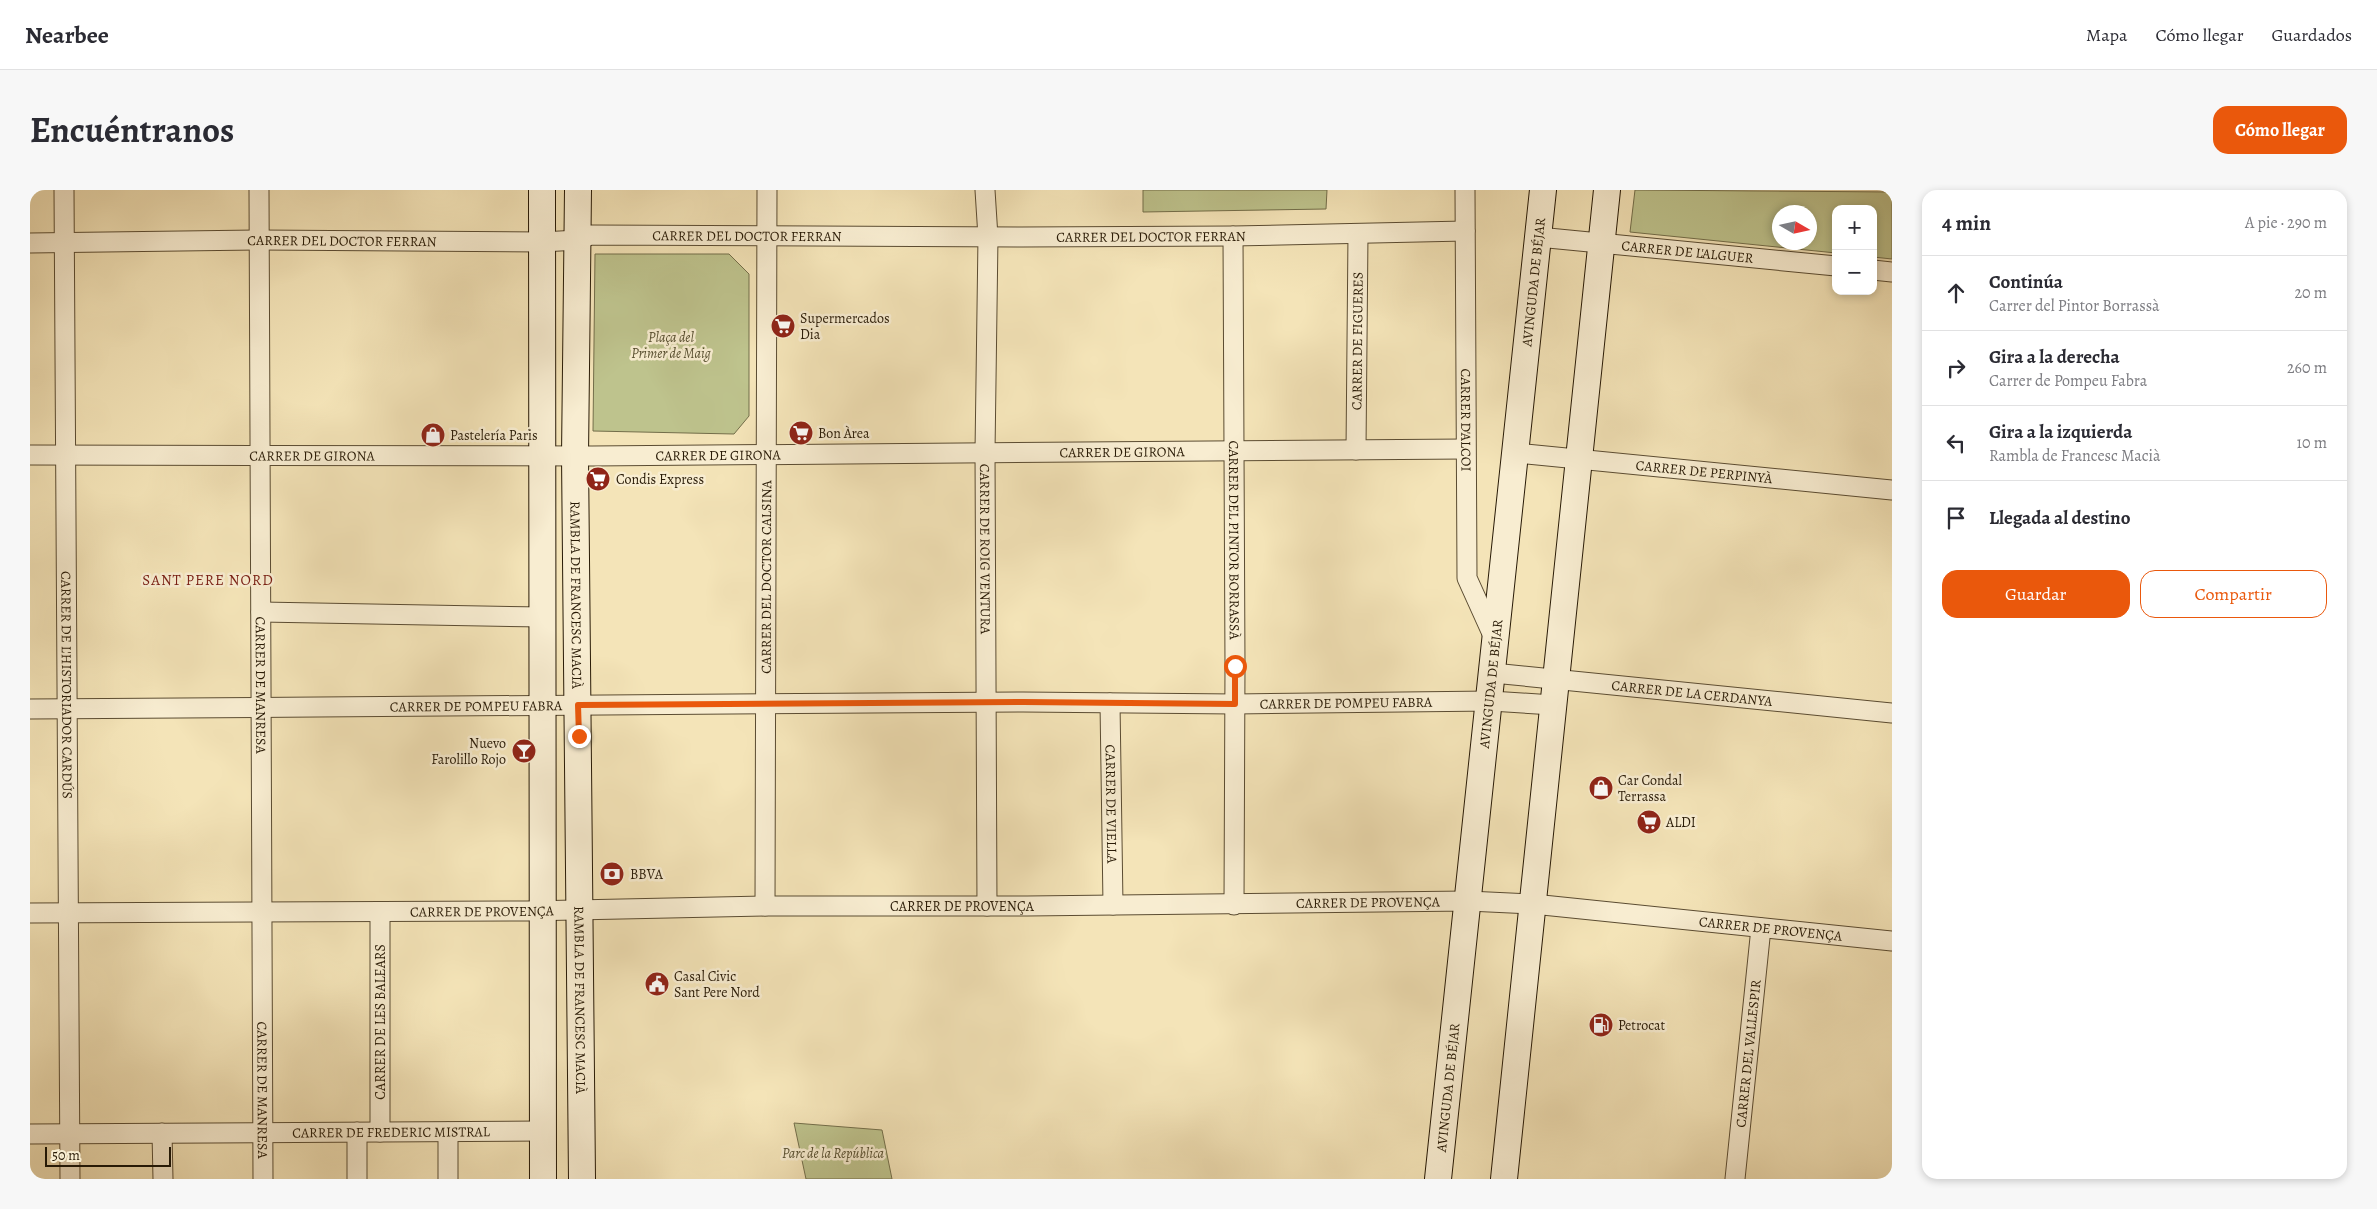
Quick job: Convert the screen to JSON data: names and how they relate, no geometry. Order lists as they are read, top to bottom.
{
  "streets": {
    "main road": ["AVINGUDA DE BÉJAR", "RAMBLA DE FRANCESC MACIÀ"],
    "street": [
      "CARRER DEL DOCTOR FERRAN",
      "CARRER DE L'ALGUER",
      "CARRER DE FIGUERES",
      "CARRER D'ALCOI",
      "CARRER DE GIRONA",
      "CARRER DE PERPINYÀ",
      "CARRER DEL PINTOR BORRASSÀ",
      "CARRER DE ROIG VENTURA",
      "CARRER DEL DOCTOR CALSINA",
      "CARRER DE L'HISTORIADOR CARDÚS",
      "CARRER DE MANRESA",
      "CARRER DE LA CERDANYA",
      "CARRER DE POMPEU FABRA",
      "CARRER DE VIELLA",
      "CARRER DE PROVENÇA",
      "CARRER DE LES BALEARS",
      "CARRER DEL VALLESPIR",
      "CARRER DE FREDERIC MISTRAL"
    ]
  },
  "crossings": [
    ["CARRER DEL DOCTOR FERRAN", "CARRER DE FIGUERES"],
    ["CARRER DEL DOCTOR FERRAN", "CARRER D'ALCOI"],
    ["CARRER DEL DOCTOR FERRAN", "CARRER DEL PINTOR BORRASSÀ"],
    ["CARRER DEL DOCTOR FERRAN", "CARRER DE ROIG VENTURA"],
    ["CARRER DEL DOCTOR FERRAN", "CARRER DEL DOCTOR CALSINA"],
    ["CARRER DEL DOCTOR FERRAN", "RAMBLA DE FRANCESC MACIÀ"],
    ["CARRER DEL DOCTOR FERRAN", "CARRER DE L'HISTORIADOR CARDÚS"],
    ["CARRER DEL DOCTOR FERRAN", "CARRER DE MANRESA"],
    ["CARRER DE L'ALGUER", "AVINGUDA DE BÉJAR"],
    ["AVINGUDA DE BÉJAR", "CARRER D'ALCOI"],
    ["AVINGUDA DE BÉJAR", "CARRER DE PERPINYÀ"],
    ["AVINGUDA DE BÉJAR", "CARRER DE LA CERDANYA"],
    ["AVINGUDA DE BÉJAR", "CARRER DE POMPEU FABRA"],
    ["AVINGUDA DE BÉJAR", "CARRER DE PROVENÇA"],
    ["CARRER DE FIGUERES", "CARRER DE GIRONA"],
    ["CARRER D'ALCOI", "CARRER DE GIRONA"],
    ["CARRER DE GIRONA", "CARRER DEL PINTOR BORRASSÀ"],
    ["CARRER DE GIRONA", "CARRER DE ROIG VENTURA"],
    ["CARRER DE GIRONA", "CARRER DEL DOCTOR CALSINA"],
    ["CARRER DE GIRONA", "RAMBLA DE FRANCESC MACIÀ"],
    ["CARRER DE GIRONA", "CARRER DE L'HISTORIADOR CARDÚS"],
    ["CARRER DE GIRONA", "CARRER DE MANRESA"],
    ["CARRER DEL PINTOR BORRASSÀ", "CARRER DE POMPEU FABRA"],
    ["CARRER DEL PINTOR BORRASSÀ", "CARRER DE PROVENÇA"],
    ["CARRER DE ROIG VENTURA", "CARRER DE POMPEU FABRA"],
    ["CARRER DE ROIG VENTURA", "CARRER DE PROVENÇA"],
    ["CARRER DEL DOCTOR CALSINA", "CARRER DE POMPEU FABRA"],
    ["CARRER DEL DOCTOR CALSINA", "CARRER DE PROVENÇA"],
    ["RAMBLA DE FRANCESC MACIÀ", "CARRER DE POMPEU FABRA"],
    ["RAMBLA DE FRANCESC MACIÀ", "CARRER DE PROVENÇA"],
    ["CARRER DE L'HISTORIADOR CARDÚS", "CARRER DE POMPEU FABRA"],
    ["CARRER DE L'HISTORIADOR CARDÚS", "CARRER DE PROVENÇA"],
    ["CARRER DE L'HISTORIADOR CARDÚS", "CARRER DE FREDERIC MISTRAL"],
    ["CARRER DE MANRESA", "CARRER DE POMPEU FABRA"],
    ["CARRER DE MANRESA", "CARRER DE PROVENÇA"],
    ["CARRER DE MANRESA", "CARRER DE FREDERIC MISTRAL"],
    ["CARRER DE POMPEU FABRA", "CARRER DE VIELLA"],
    ["CARRER DE VIELLA", "CARRER DE PROVENÇA"],
    ["CARRER DE PROVENÇA", "CARRER DE LES BALEARS"],
    ["CARRER DE PROVENÇA", "CARRER DEL VALLESPIR"],
    ["CARRER DE LES BALEARS", "CARRER DE FREDERIC MISTRAL"]
  ],
  "districts": ["SANT PERE NORD"],
  "parks": ["Plaça del Primer de Maig", "Parc de la República"],
  "places": {
    "supermarket": [
      "Supermercados Dia",
      "Bon Àrea",
      "Condis Express",
      "ALDI"
    ],
    "shop": ["Pastelería Paris", "Car Condal Terrassa"],
    "bar": ["Nuevo Farolillo Rojo"],
    "bank": ["BBVA"],
    "public building": ["Casal Civic Sant Pere Nord"],
    "fuel station": ["Petrocat"]
  },
  "scale_bar": "50 m",
  "north": "right",
  "page": {
    "header": "Nearbee",
    "nav": ["Mapa", "Cómo llegar", "Guardados"],
    "title": "Encuéntranos",
    "buttons": [
      "Cómo llegar",
      ["Guardar", "Compartir"]
    ],
    "heading": ["4 min", "A pie · 290 m"],
    "map_buttons": ["+", "−"],
    "list": [
      ["Continúa", "Carrer del Pintor Borrassà", "20 m"],
      ["Gira a la derecha", "Carrer de Pompeu Fabra", "260 m"],
      ["Gira a la izquierda", "Rambla de Francesc Macià", "10 m"],
      "Llegada al destino"
    ],
    "scale": "50 m"
  }
}
